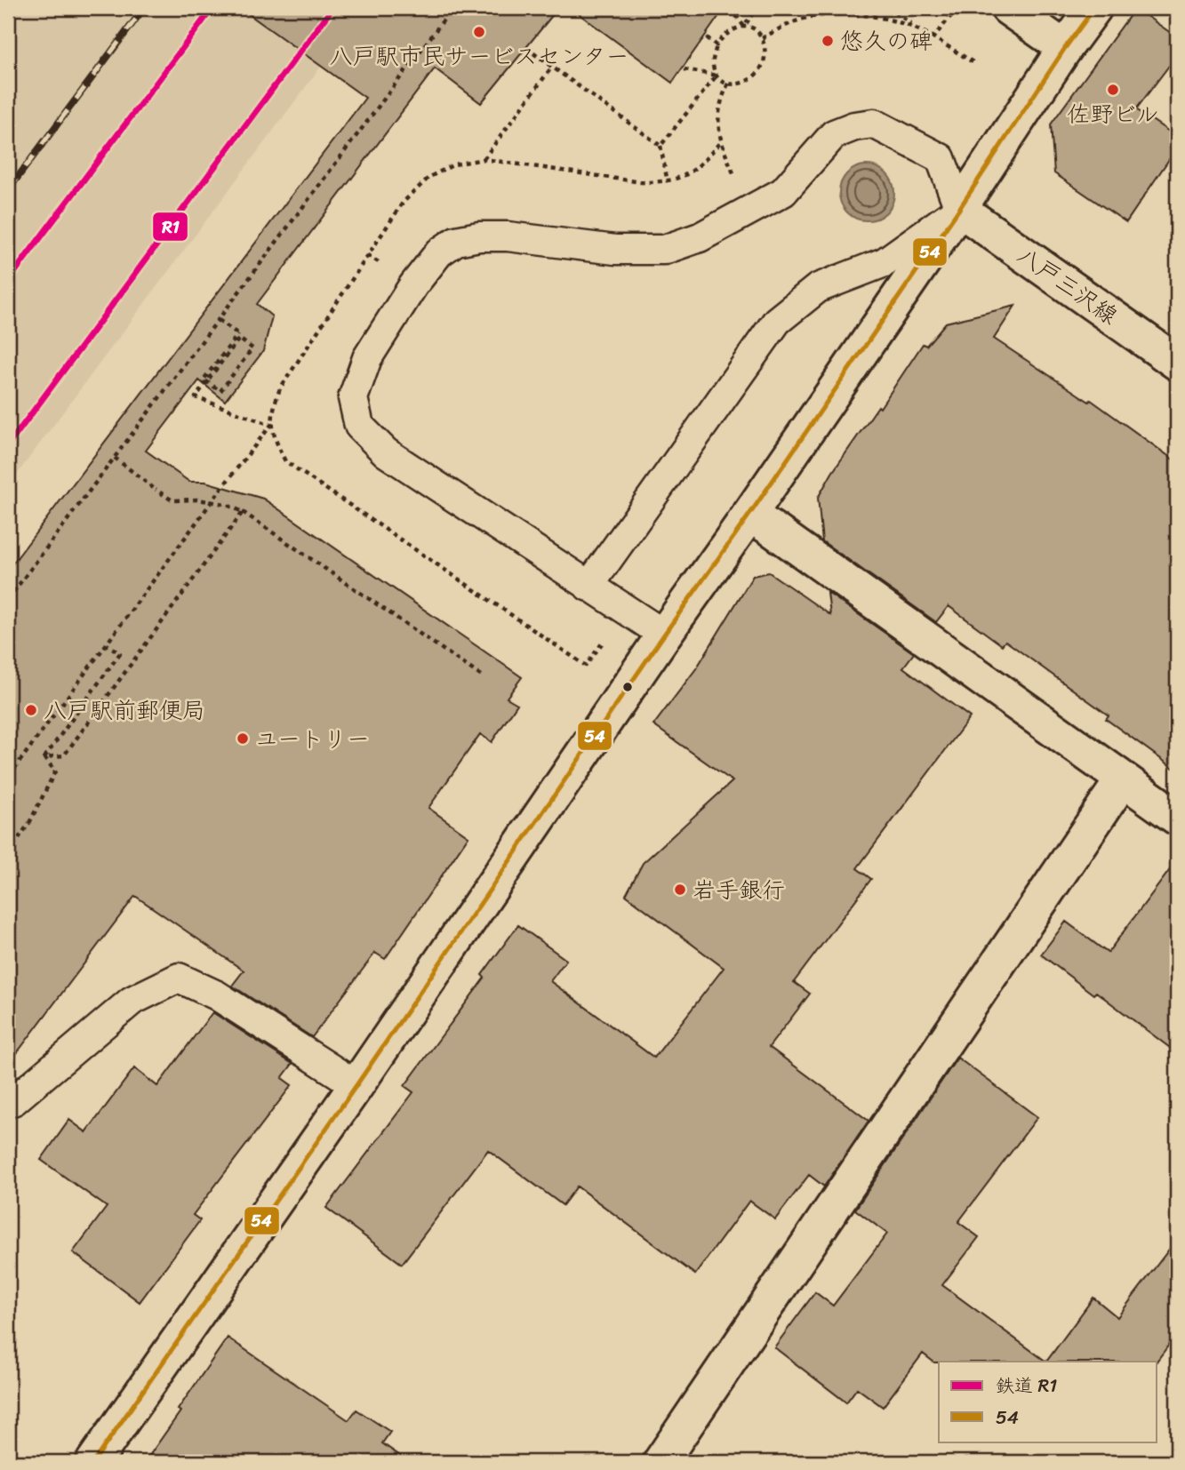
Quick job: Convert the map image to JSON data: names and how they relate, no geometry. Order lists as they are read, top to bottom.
{
  "streets": {
    "street": ["八戸三沢線"]
  },
  "places": [
    "八戸駅市民サービスセンター",
    "悠久の碑",
    "佐野ビル",
    "八戸駅前郵便局",
    "ユートリー",
    "岩手銀行"
  ],
  "lines": ["rail line R1", "transit line 54"],
  "legend": ["鉄道 R1", "54"]
}
